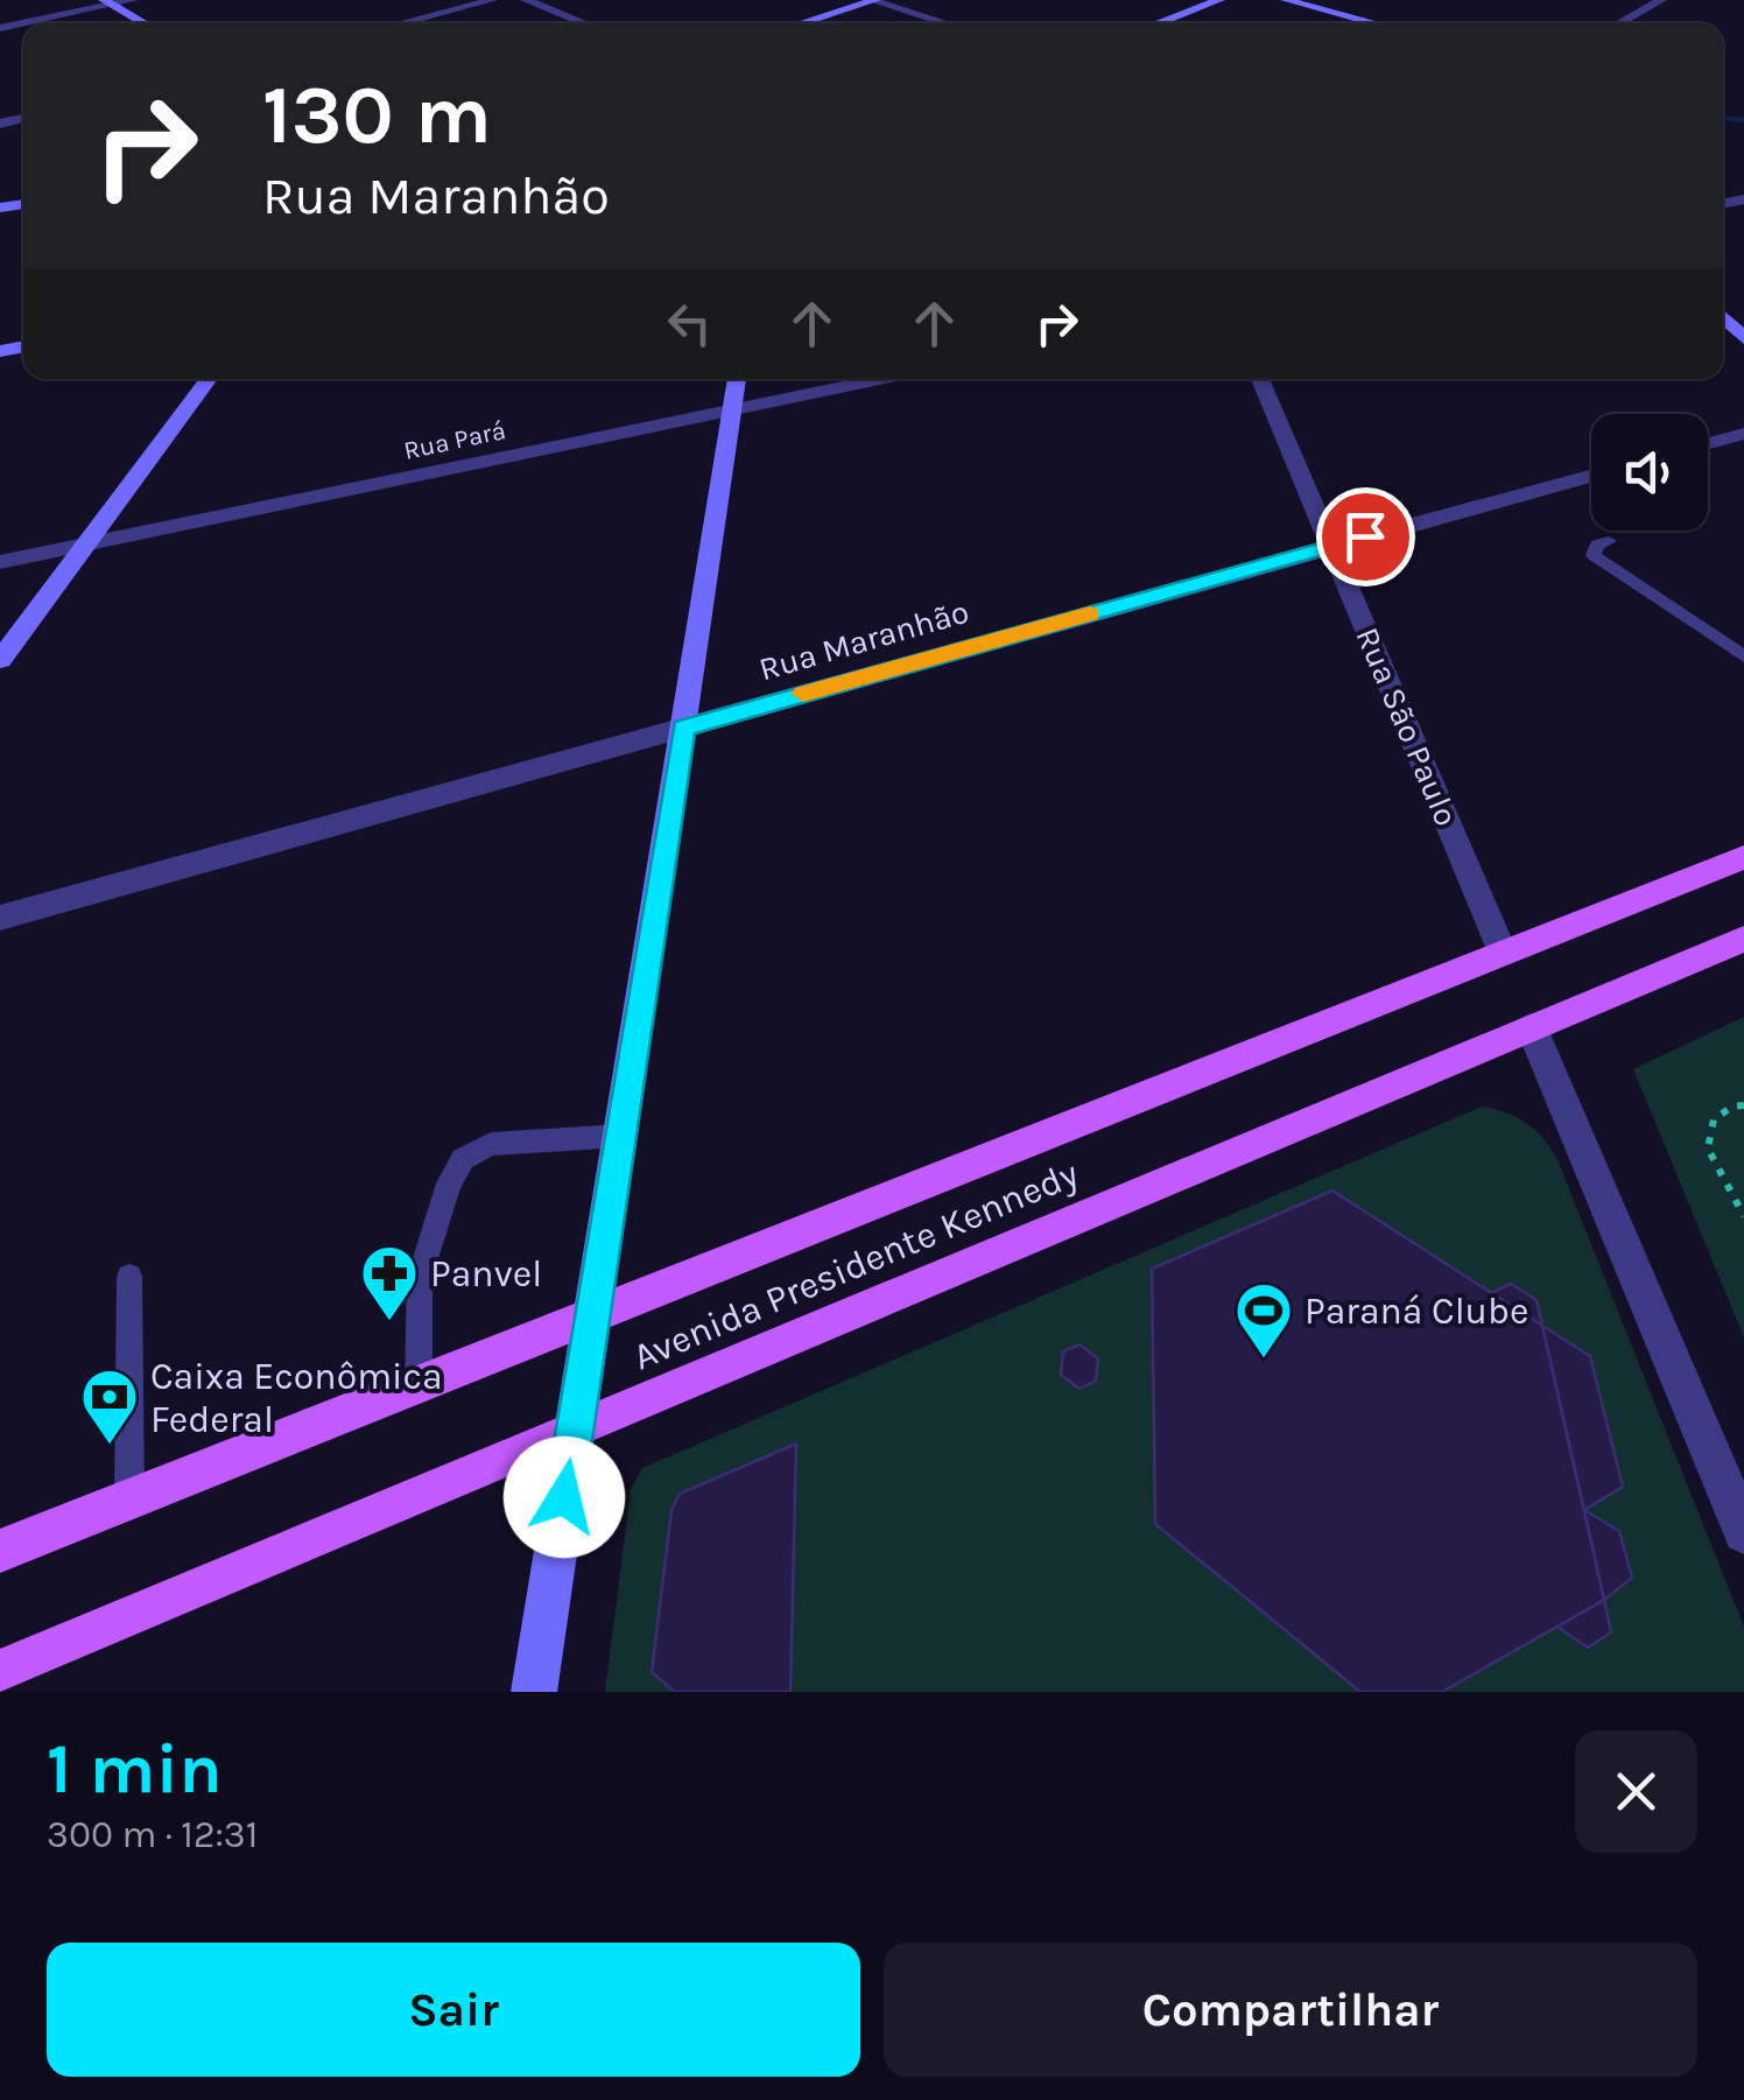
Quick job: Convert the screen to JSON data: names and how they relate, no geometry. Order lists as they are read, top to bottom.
{
  "streets": {
    "main road": ["Avenida Presidente Kennedy"],
    "street": ["Rua Pará", "Rua Maranhão", "Rua São Paulo"]
  },
  "crossings": [
    ["Rua Maranhão", "Rua São Paulo"],
    ["Rua São Paulo", "Avenida Presidente Kennedy"]
  ],
  "places": {
    "pharmacy": ["Panvel"],
    "sports": ["Paraná Clube"],
    "bank": ["Caixa Econômica Federal"]
  },
  "page": {
    "turn": ["130 m", "Rua Maranhão"],
    "heading": ["1 min", "300 m · 12:31"],
    "buttons": ["Sair", "Compartilhar"]
  }
}
